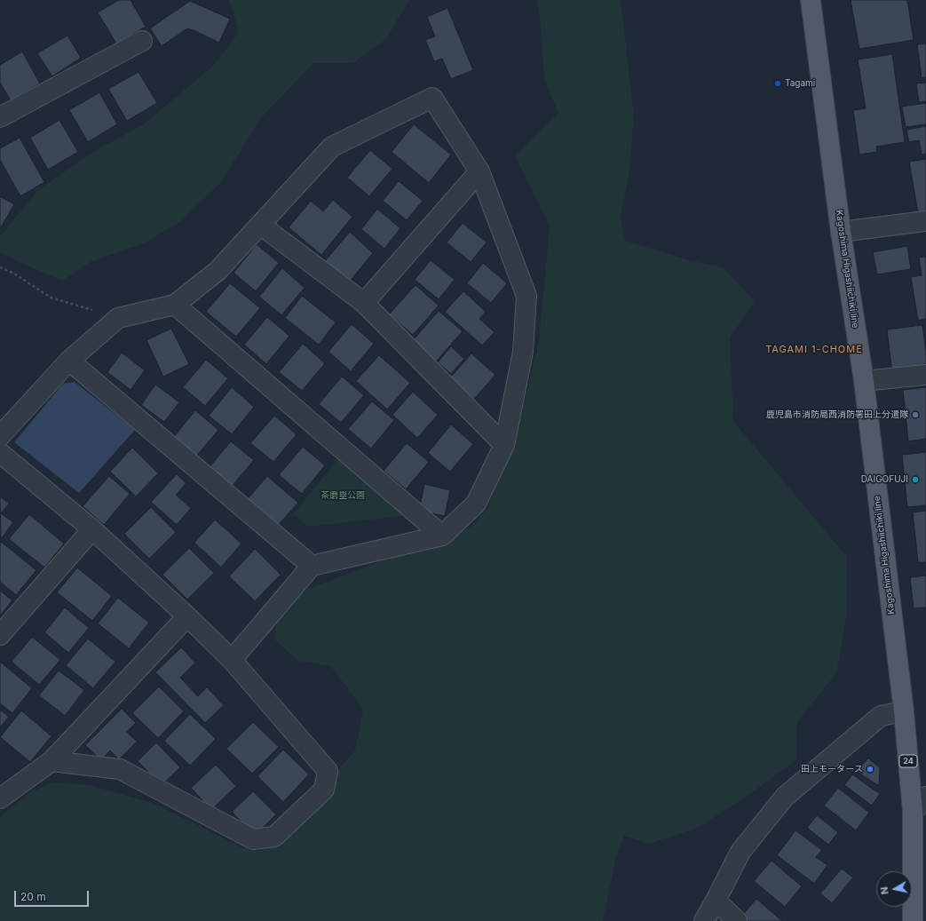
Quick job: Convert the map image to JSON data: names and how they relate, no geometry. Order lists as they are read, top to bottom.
{
  "streets": {
    "main road": ["Kagoshima Higashiichiki line", "24"]
  },
  "districts": ["TAGAMI 1-CHOME"],
  "parks": ["茶磨塁公園"],
  "places": [
    "Tagami",
    "鹿児島市消防局西消防署田上分遣隊",
    "DAIGOFUJI",
    "田上モータース"
  ],
  "scale_bar": "20 m",
  "north": "left"
}
